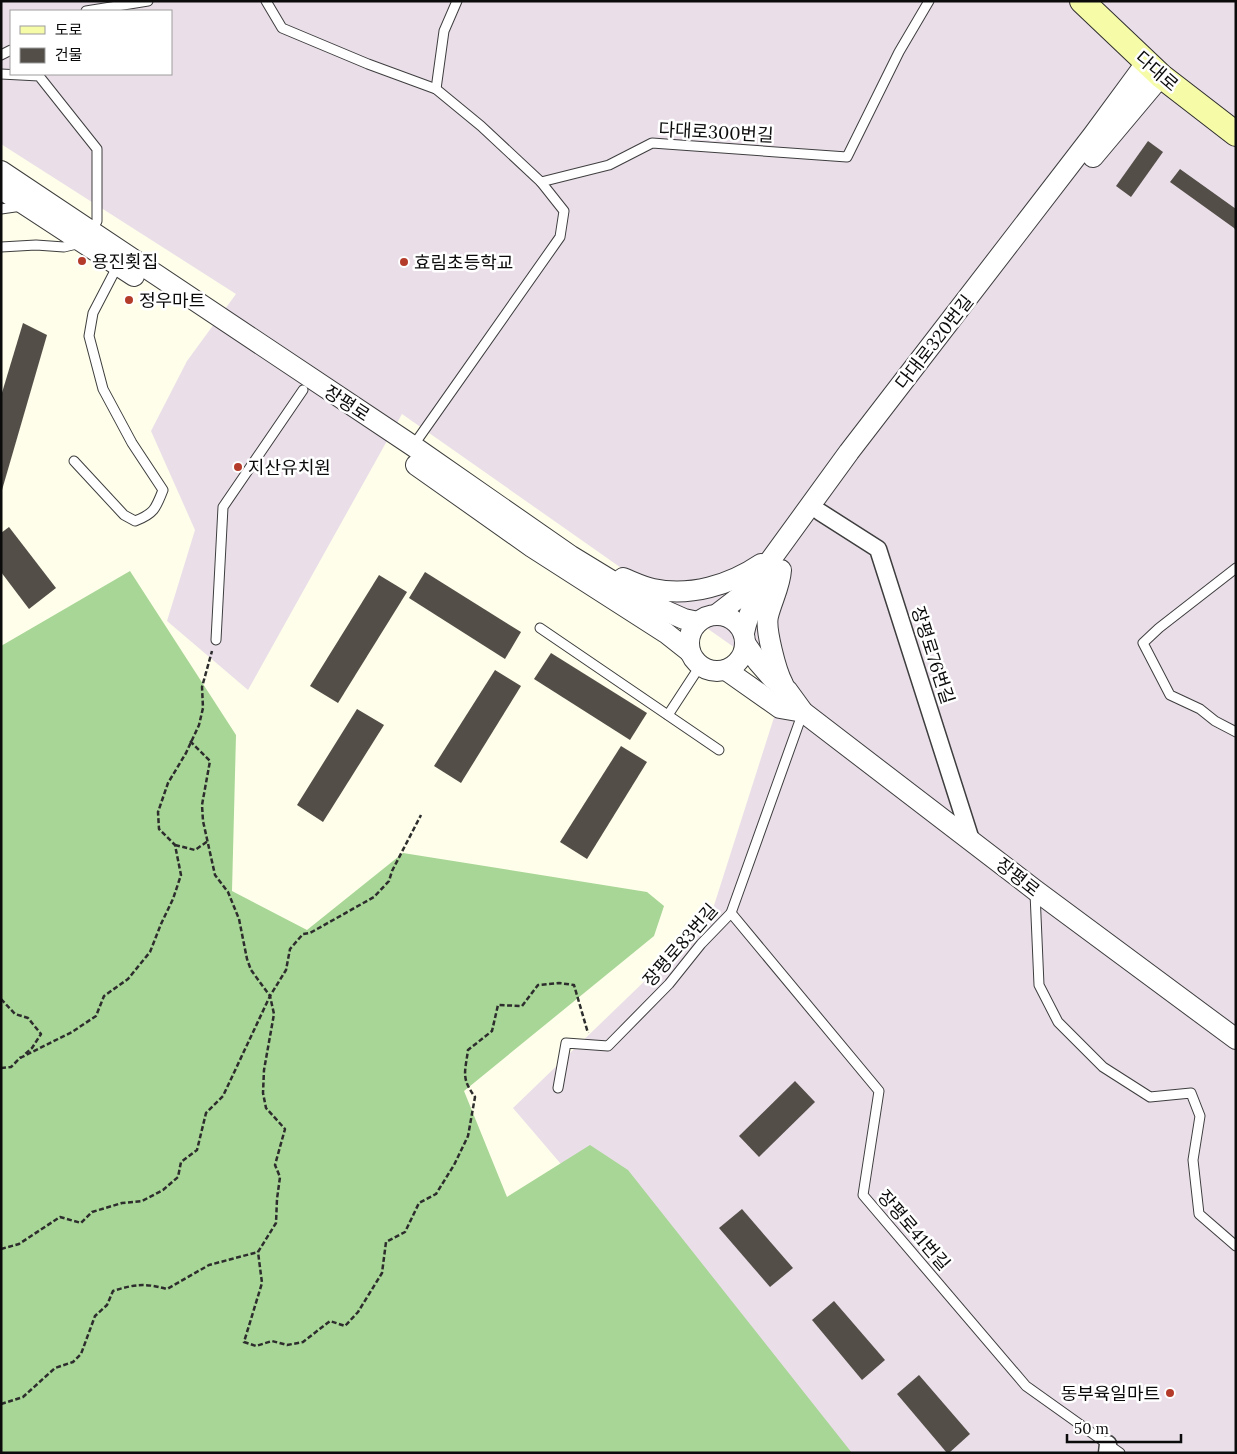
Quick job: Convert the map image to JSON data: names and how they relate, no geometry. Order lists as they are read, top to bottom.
{
  "streets": {
    "main road": ["다대로"],
    "street": ["다대로320번길", "장평로", "장평로76번길"],
    "lane": ["다대로300번길", "장평로83번길", "장평로41번길"]
  },
  "crossings": [
    ["다대로", "다대로320번길"],
    ["다대로320번길", "장평로"],
    ["다대로320번길", "장평로76번길"],
    ["장평로", "장평로76번길"],
    ["장평로", "장평로83번길"],
    ["장평로83번길", "장평로41번길"]
  ],
  "places": [
    "용진횟집",
    "효림초등학교",
    "정우마트",
    "지산유치원",
    "동부육일마트"
  ],
  "legend": ["도로", "건물"],
  "scale_bar": "50 m"
}
